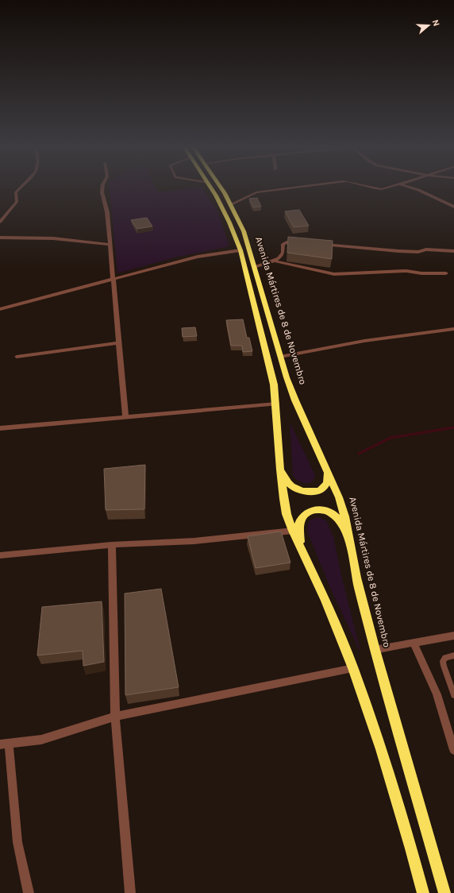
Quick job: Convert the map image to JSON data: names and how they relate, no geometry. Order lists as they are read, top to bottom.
{
  "streets": {
    "main road": ["Avenida Mártires de 8 de Novembro"]
  },
  "north": "right"
}
